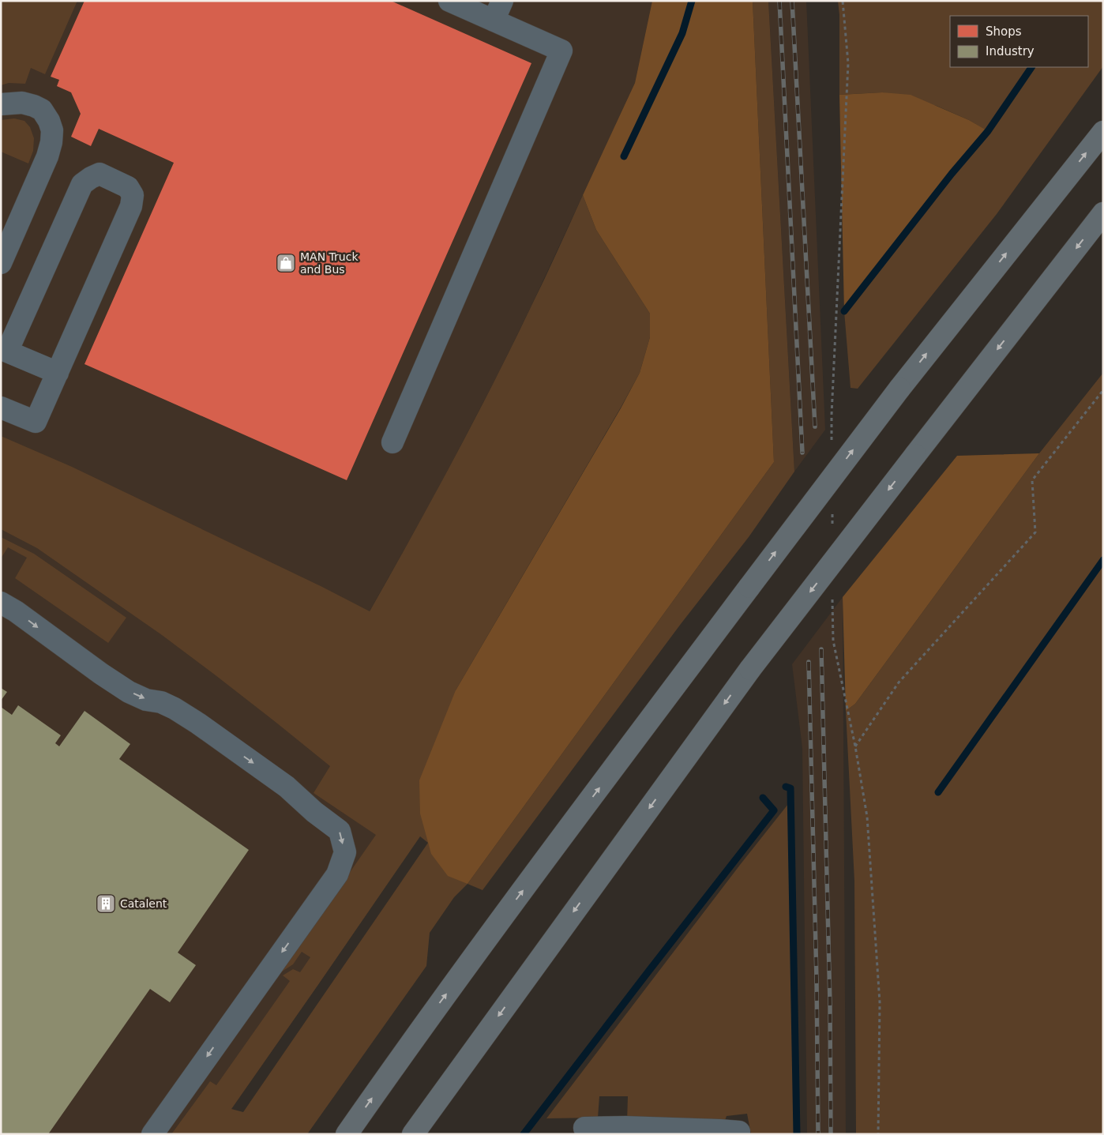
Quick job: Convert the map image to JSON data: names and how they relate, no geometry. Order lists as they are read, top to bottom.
{
  "places": {
    "shop": ["MAN Truck and Bus"],
    "building": ["Catalent"]
  },
  "legend": ["Shops", "Industry"]
}
